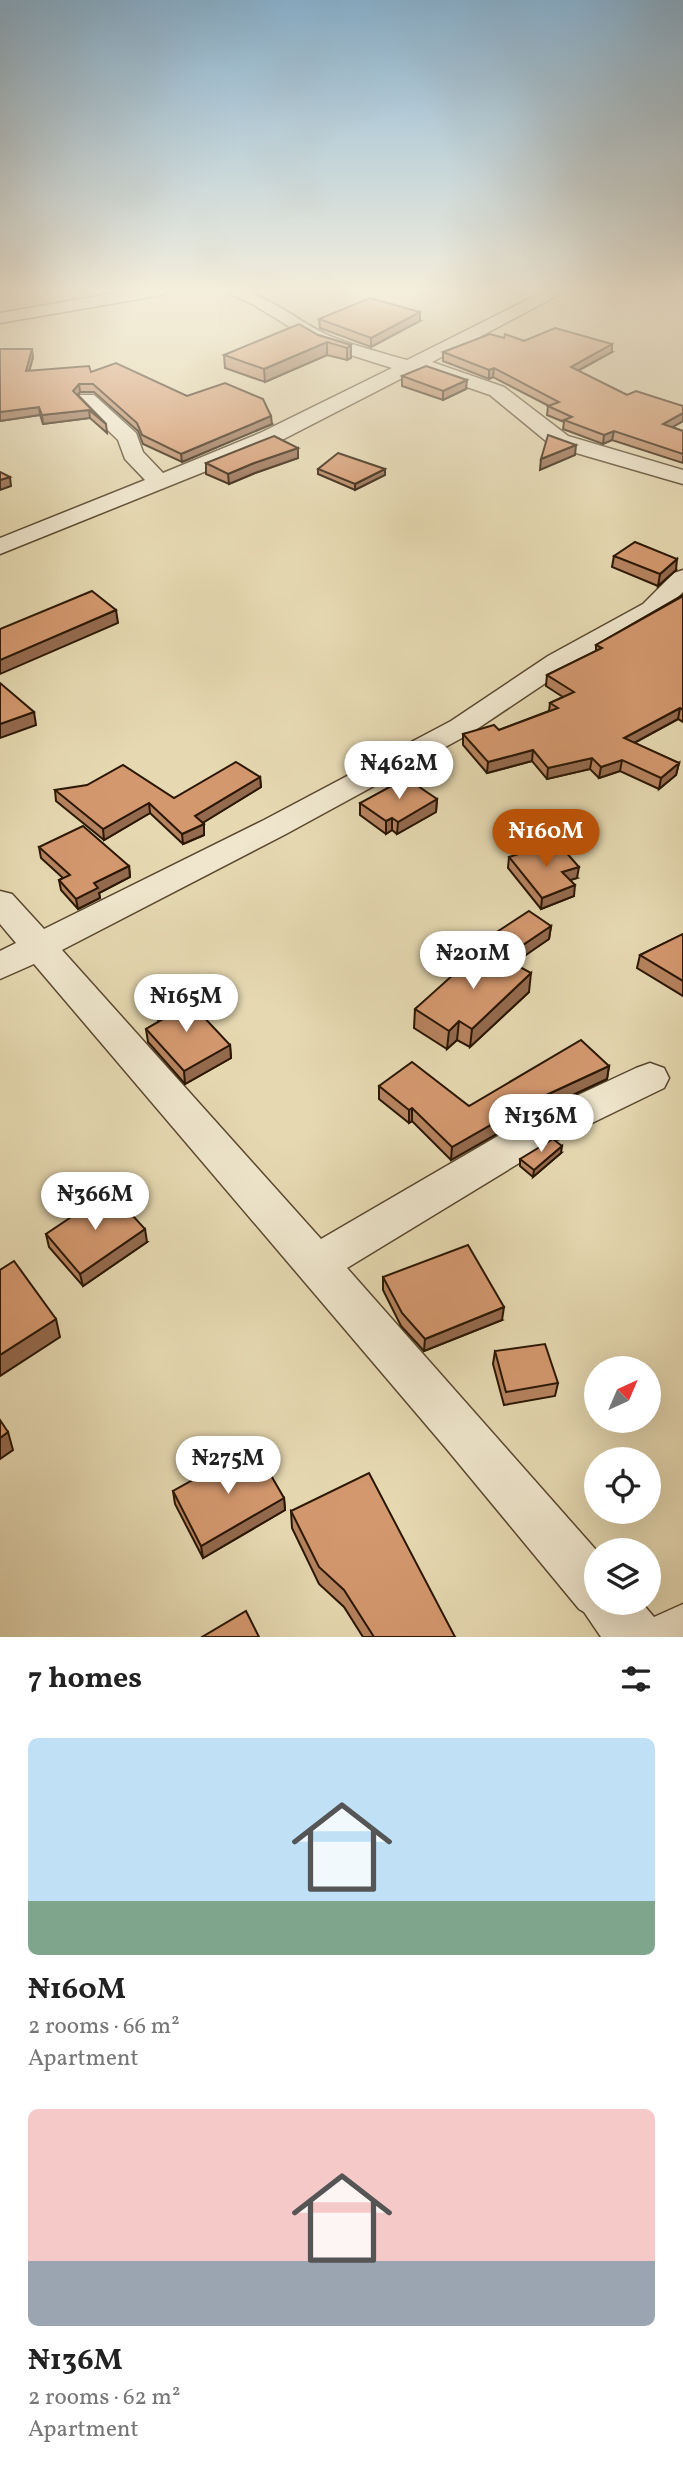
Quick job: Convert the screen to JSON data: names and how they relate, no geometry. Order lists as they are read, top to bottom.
{
  "north": "top right",
  "page": {
    "price": [
      "₦462M",
      "₦160M",
      "₦201M",
      "₦165M",
      "₦136M",
      "₦366M",
      "₦275M"
    ],
    "heading": "7 homes",
    "list": [
      {
        "name": "₦160M",
        "note": "2 rooms · 66 m² · Apartment"
      },
      {
        "name": "₦136M",
        "note": "2 rooms · 62 m² · Apartment"
      }
    ]
  }
}
